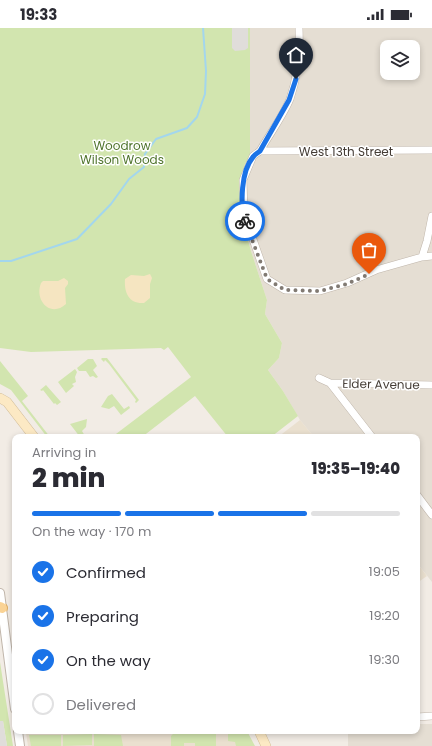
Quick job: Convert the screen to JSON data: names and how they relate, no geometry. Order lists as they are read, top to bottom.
{
  "streets": {
    "street": ["West 13th Street", "Elder Avenue"]
  },
  "parks": ["Woodrow Wilson Woods"],
  "page": {
    "status": "19:33",
    "heading": ["2 min", "Arriving in", "19:35–19:40"],
    "bar": "On the way · 170 m",
    "list": [
      ["Confirmed", "19:05"],
      ["Preparing", "19:20"],
      ["On the way", "19:30"],
      "Delivered"
    ]
  }
}
